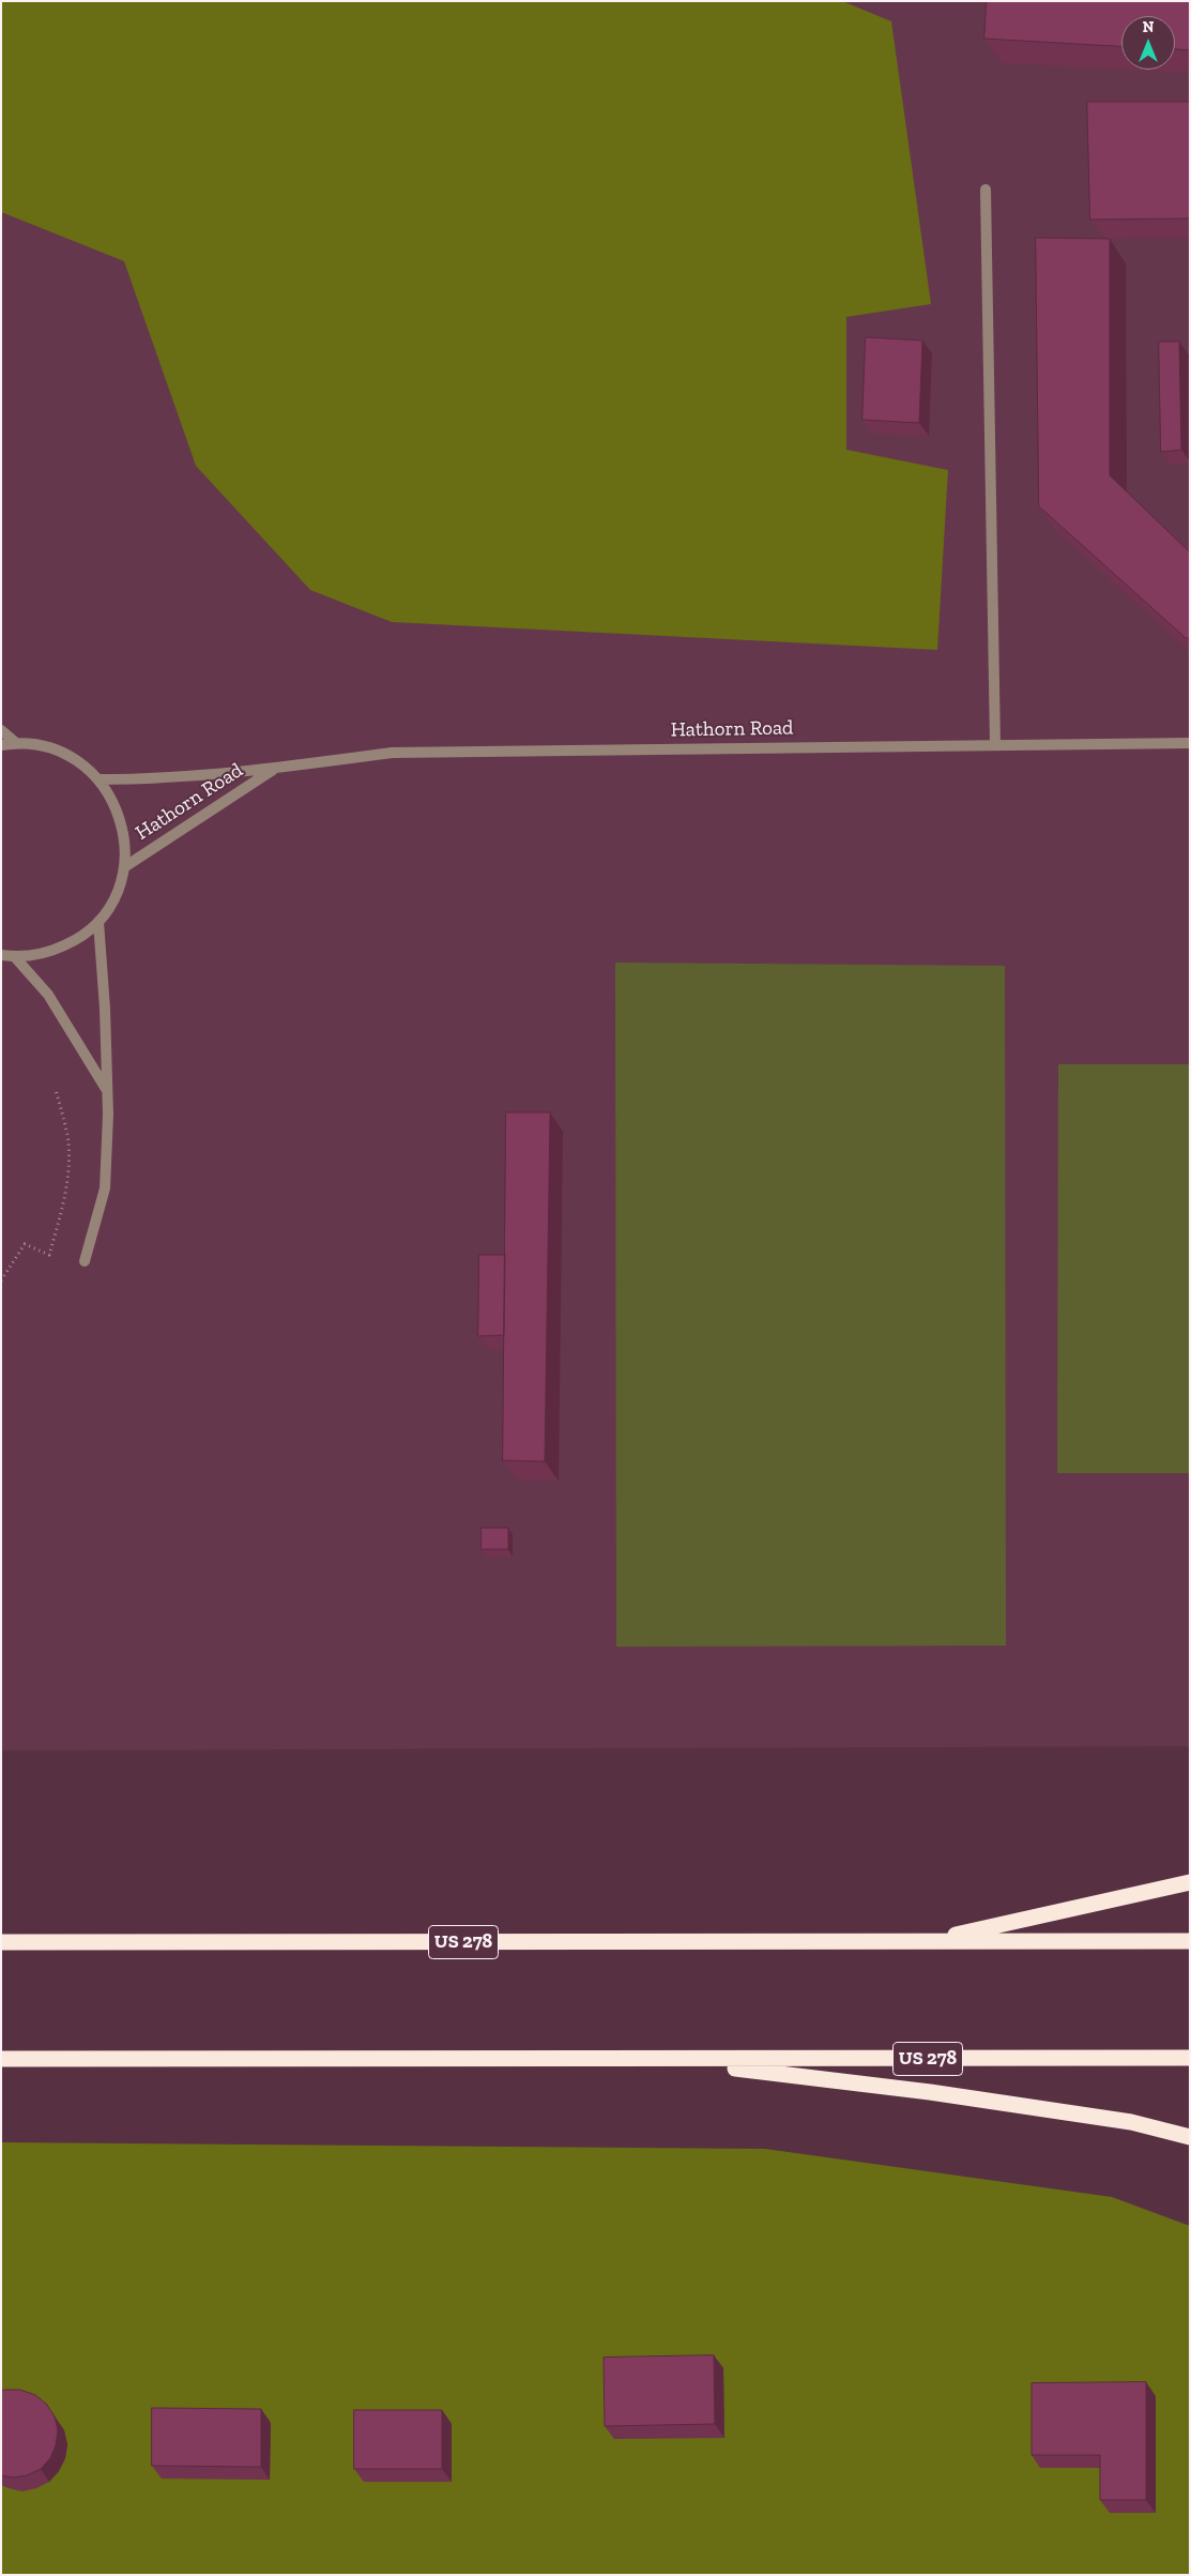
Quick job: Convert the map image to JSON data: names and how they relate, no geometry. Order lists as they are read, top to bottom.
{
  "streets": {
    "highway": ["US 278"],
    "street": ["Hathorn Road"]
  },
  "north": "top"
}
